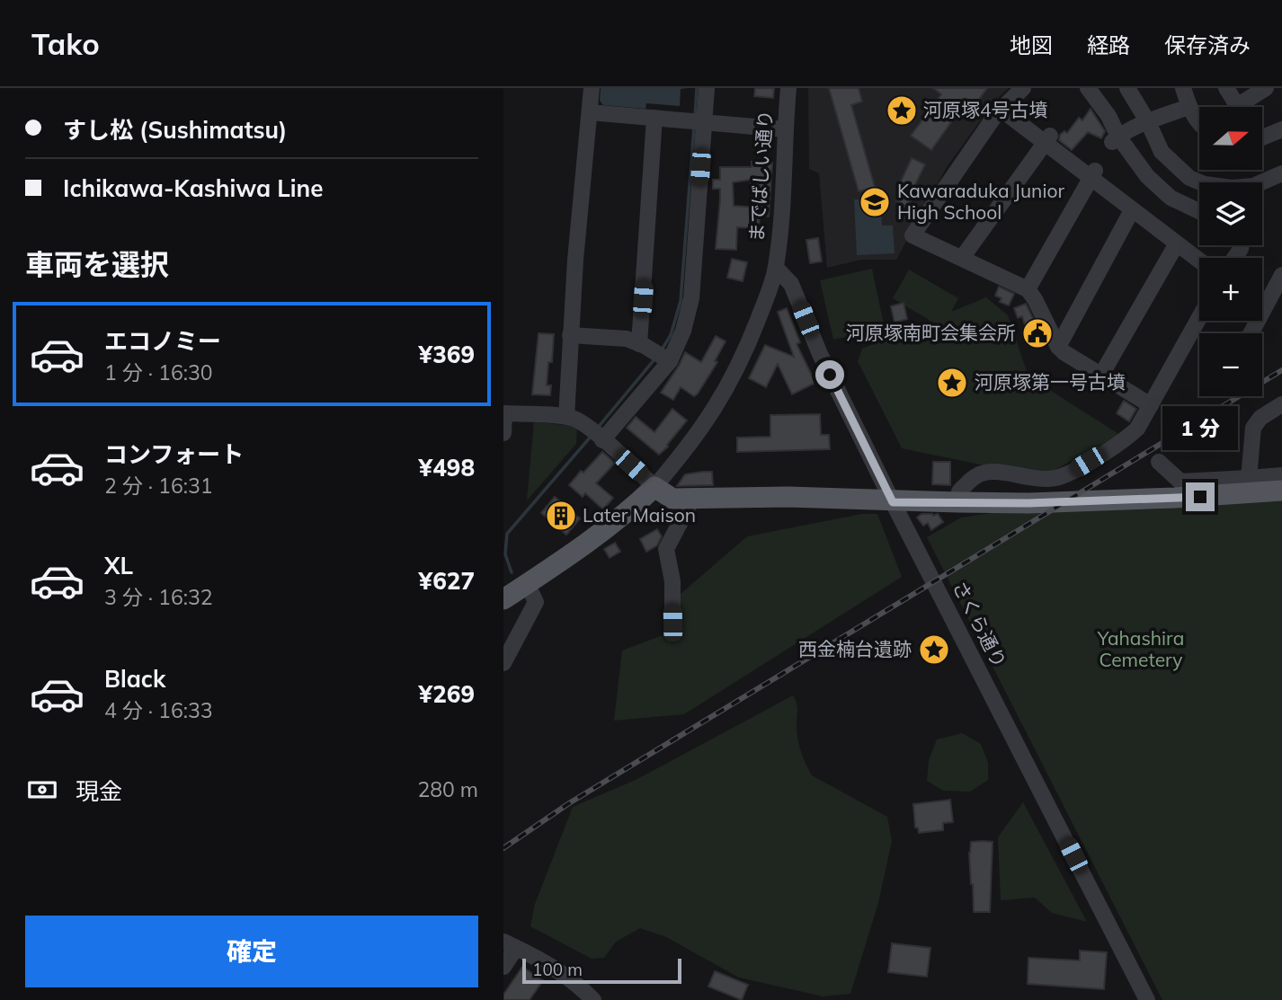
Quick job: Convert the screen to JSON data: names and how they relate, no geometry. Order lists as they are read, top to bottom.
{
  "streets": {
    "street": ["までばしい通り", "さくら通り"]
  },
  "crossings": [
    ["までばしい通り", "さくら通り"]
  ],
  "parks": ["Yahashira Cemetery"],
  "places": {
    "place": ["河原塚4号古墳", "河原塚第一号古墳", "西金楠台遺跡"],
    "school or university": ["Kawaraduka Junior High School"],
    "public building": ["河原塚南町会集会所"],
    "building": ["Later Maison"]
  },
  "scale_bar": "100 m",
  "north": "right",
  "page": {
    "header": "Tako",
    "nav": ["地図", "経路", "保存済み"],
    "banner": ["すし松 (Sushimatsu)", "Ichikawa-Kashiwa Line"],
    "map_buttons": ["+", "−"],
    "heading": "車両を選択",
    "list": [
      {
        "name": "エコノミー",
        "note": "1 分 · 16:30",
        "value": "¥369"
      },
      {
        "name": "コンフォート",
        "note": "2 分 · 16:31",
        "value": "¥498"
      },
      {
        "name": "XL",
        "note": "3 分 · 16:32",
        "value": "¥627"
      },
      {
        "name": "Black",
        "note": "4 分 · 16:33",
        "value": "¥269"
      }
    ],
    "bubble": "1 分",
    "pay": ["現金", "280 m"],
    "buttons": "確定",
    "scale": "100 m"
  }
}
